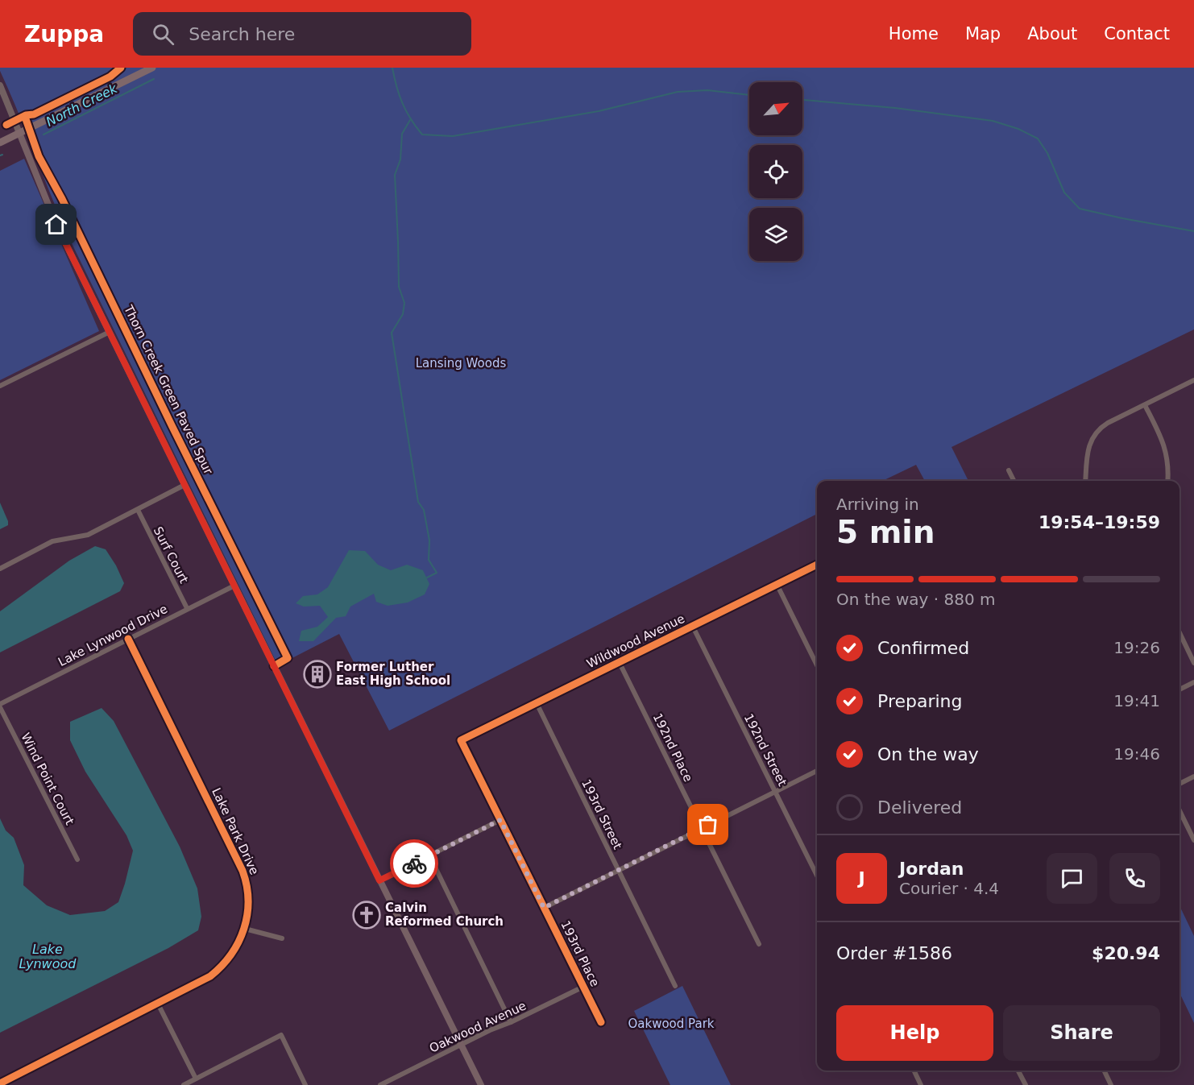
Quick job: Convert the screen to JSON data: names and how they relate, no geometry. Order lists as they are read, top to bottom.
{
  "streets": {
    "street": [
      "Surf Court",
      "Lake Lynwood Drive",
      "Wildwood Avenue",
      "192nd Place",
      "192nd Street",
      "Wind Point Court",
      "193rd Street",
      "Lake Park Drive",
      "193rd Place",
      "Oakwood Avenue"
    ],
    "cycle path": ["Thorn Creek Green Paved Spur"]
  },
  "crossings": [
    ["Surf Court", "Lake Lynwood Drive"],
    ["Lake Lynwood Drive", "Wind Point Court"],
    ["Lake Lynwood Drive", "Lake Park Drive"],
    ["Wildwood Avenue", "192nd Place"],
    ["Wildwood Avenue", "192nd Street"],
    ["Wildwood Avenue", "193rd Street"],
    ["Wildwood Avenue", "193rd Place"],
    ["193rd Place", "Oakwood Avenue"]
  ],
  "water": ["North Creek", "Lake Lynwood"],
  "parks": ["Lansing Woods", "Oakwood Park"],
  "places": {
    "building": ["Former Luther East High School"],
    "church": ["Calvin Reformed Church"]
  },
  "north": "top right",
  "page": {
    "header": "Zuppa",
    "search": "Search here",
    "nav": [
      "Home",
      "Map",
      "About",
      "Contact"
    ],
    "heading": ["5 min", "Arriving in", "19:54–19:59"],
    "panel": [
      "Jordan",
      "Courier · 4.4",
      "Order #1586",
      "$20.94"
    ],
    "bar": "On the way · 880 m",
    "list": [
      ["Confirmed", "19:26"],
      ["Preparing", "19:41"],
      ["On the way", "19:46"],
      "Delivered"
    ],
    "round": "J",
    "buttons": ["Help", "Share"]
  }
}
